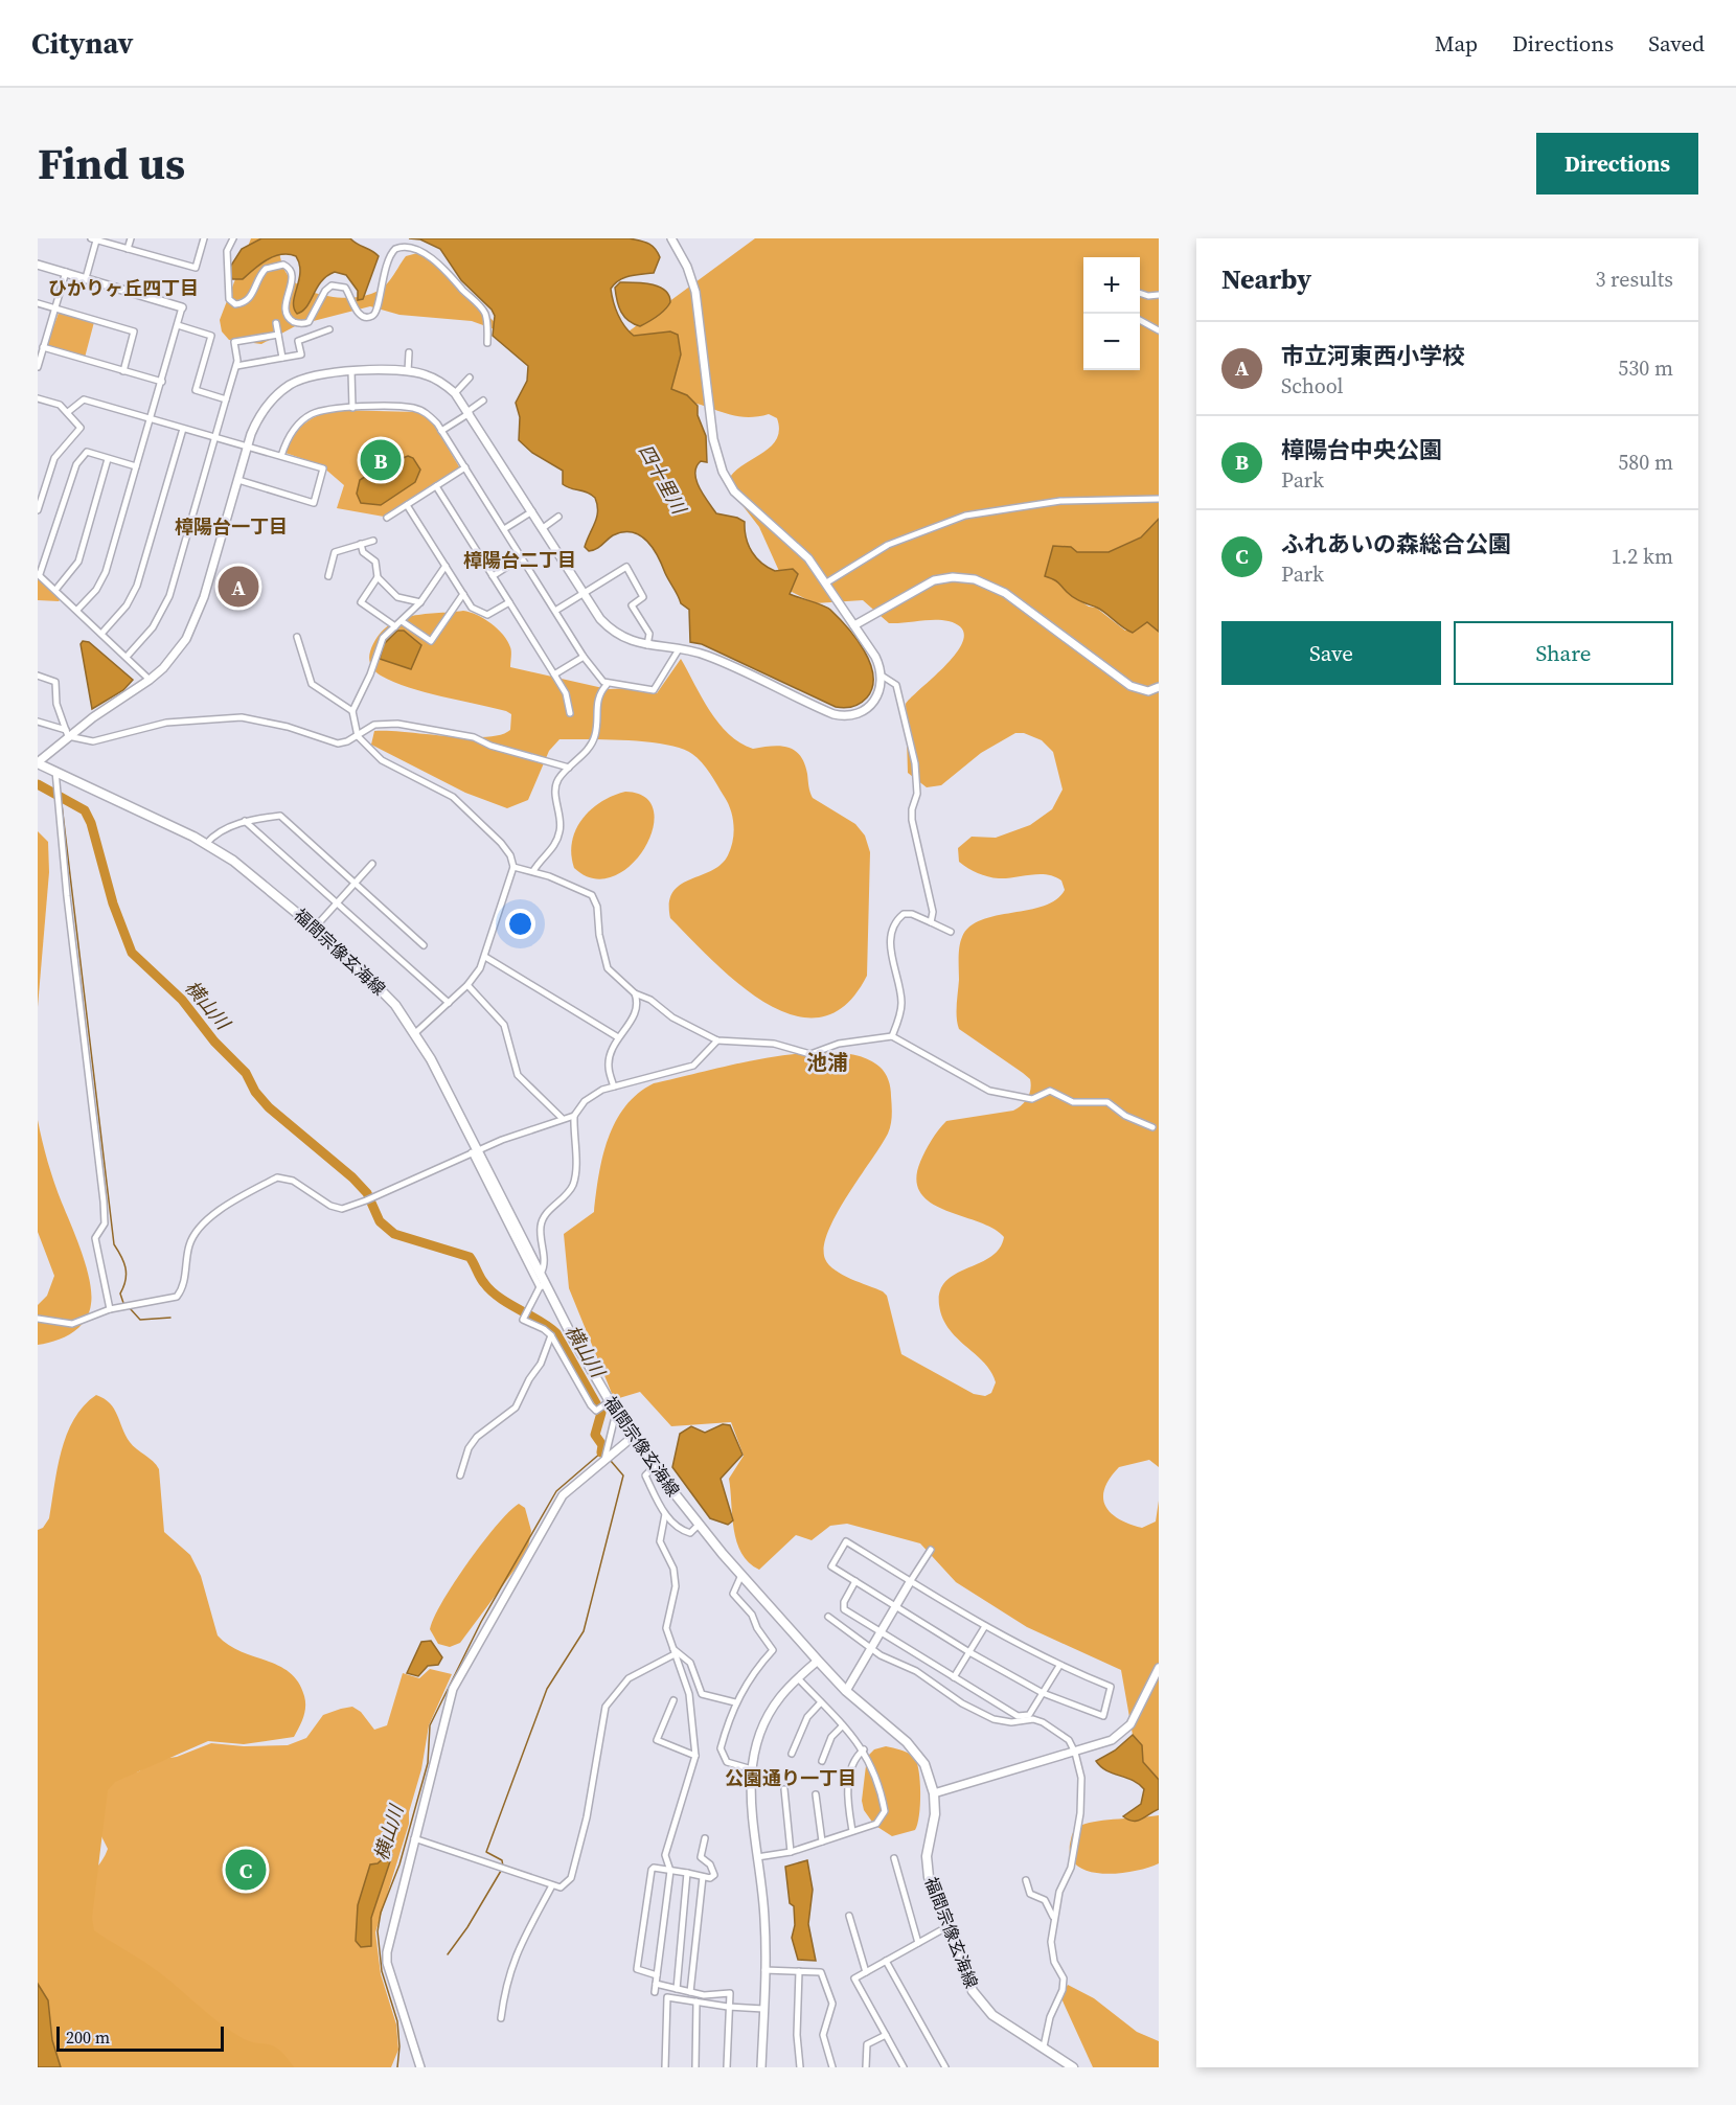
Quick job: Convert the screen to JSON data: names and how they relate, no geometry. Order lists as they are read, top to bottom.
{
  "streets": {
    "main road": ["福間宗像玄海線"]
  },
  "districts": [
    "ひかりヶ丘四丁目",
    "樟陽台一丁目",
    "樟陽台二丁目",
    "池浦",
    "公園通り一丁目"
  ],
  "water": ["四十里川", "横山川"],
  "scale_bar": "200 m",
  "page": {
    "header": "Citynav",
    "nav": ["Map", "Directions", "Saved"],
    "title": "Find us",
    "buttons": [
      "Directions",
      ["Save", "Share"]
    ],
    "heading": ["Nearby", "3 results"],
    "map_buttons": ["+", "−"],
    "list": [
      {
        "mark": "A",
        "name": "市立河東西小学校",
        "note": "School",
        "value": "530 m"
      },
      {
        "mark": "B",
        "name": "樟陽台中央公園",
        "note": "Park",
        "value": "580 m"
      },
      {
        "mark": "C",
        "name": "ふれあいの森総合公園",
        "note": "Park",
        "value": "1.2 km"
      }
    ],
    "pins": ["B", "A", "C"],
    "scale": "200 m"
  }
}
